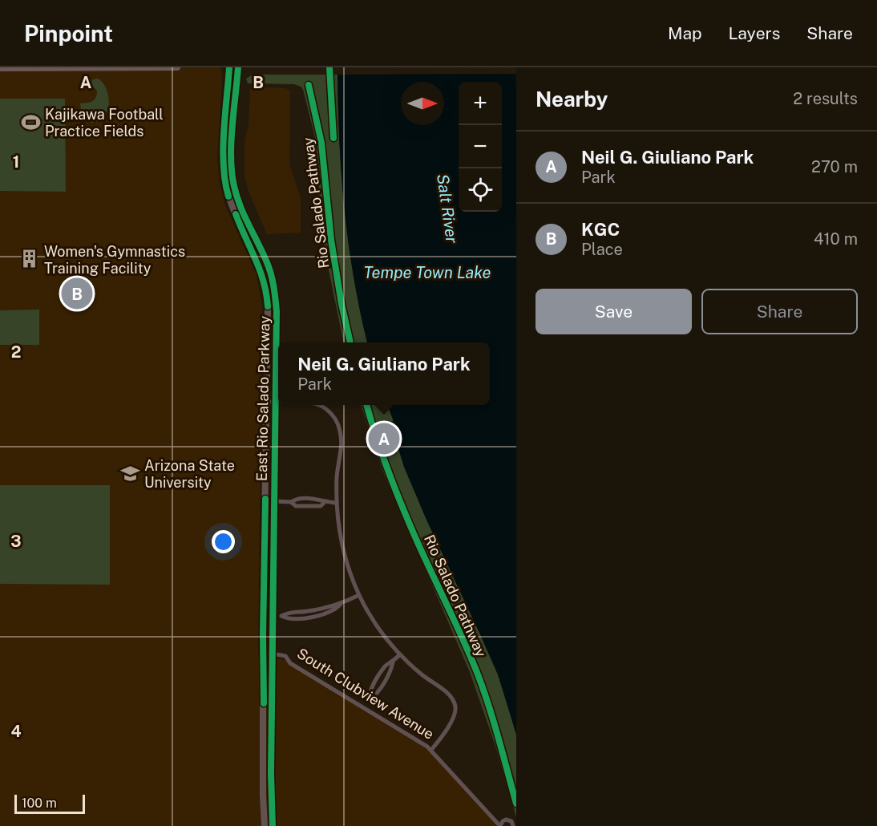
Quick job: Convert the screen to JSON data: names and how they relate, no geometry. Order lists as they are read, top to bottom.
{
  "streets": {
    "main road": ["East Rio Salado Parkway"],
    "street": ["South Clubview Avenue"],
    "cycle path": ["Rio Salado Pathway"]
  },
  "crossings": [
    ["East Rio Salado Parkway", "South Clubview Avenue"]
  ],
  "water": ["Salt River", "Tempe Town Lake"],
  "places": {
    "sports": ["Kajikawa Football Practice Fields"],
    "building": ["Women's Gymnastics Training Facility"],
    "school or university": ["Arizona State University"]
  },
  "scale_bar": "100 m",
  "north": "right",
  "page": {
    "header": "Pinpoint",
    "nav": ["Map", "Layers", "Share"],
    "heading": ["Nearby", "2 results"],
    "map_buttons": ["+", "−"],
    "list": [
      {
        "mark": "A",
        "name": "Neil G. Giuliano Park",
        "note": "Park",
        "value": "270 m"
      },
      {
        "mark": "B",
        "name": "KGC",
        "note": "Place",
        "value": "410 m"
      }
    ],
    "buttons": ["Save", "Share"],
    "pins": ["B", "A"],
    "popup": ["Neil G. Giuliano Park", "Park"],
    "scale": "100 m"
  },
  "grid": {
    "columns": ["A", "B"],
    "rows": [
      "1",
      "2",
      "3",
      "4"
    ]
  }
}
